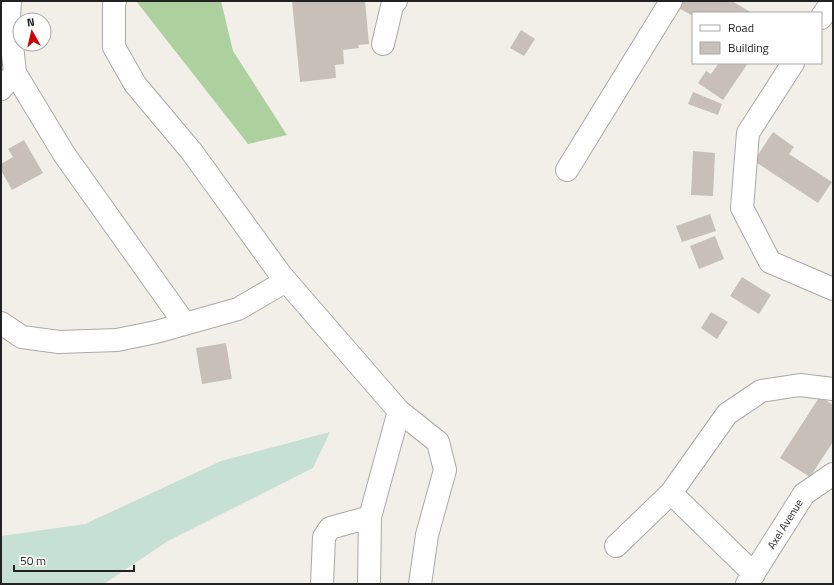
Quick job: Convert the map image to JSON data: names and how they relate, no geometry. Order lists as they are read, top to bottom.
{
  "streets": {
    "street": ["Axel Avenue"]
  },
  "legend": ["Road", "Building"],
  "scale_bar": "50 m",
  "north": "top"
}
